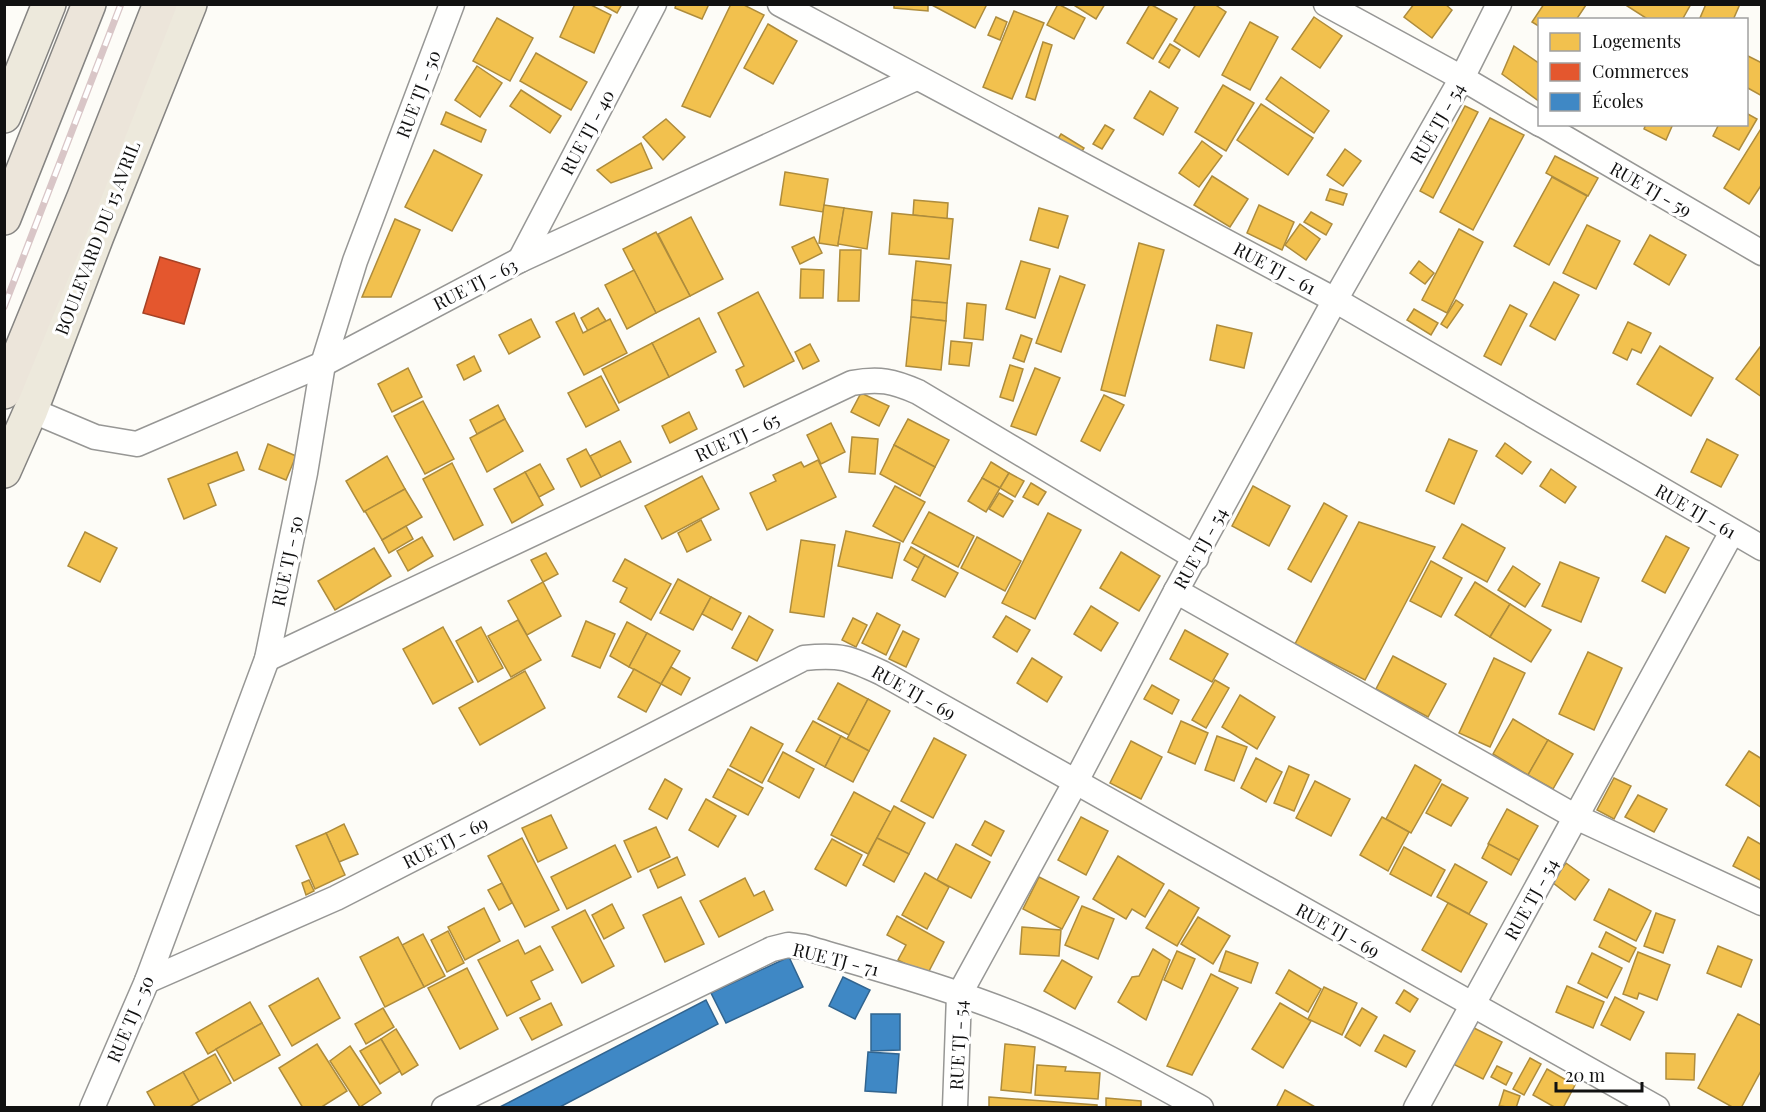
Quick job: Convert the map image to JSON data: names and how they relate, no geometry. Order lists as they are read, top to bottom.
{
  "streets": {
    "highway": ["BOULEVARD DU 15 AVRIL"],
    "street": [
      "RUE TJ - 50",
      "RUE TJ - 54",
      "RUE TJ - 40",
      "RUE TJ - 59",
      "RUE TJ - 61",
      "RUE TJ - 63",
      "RUE TJ - 65",
      "RUE TJ - 69",
      "RUE TJ - 71"
    ]
  },
  "crossings": [
    ["RUE TJ - 50", "RUE TJ - 63"],
    ["RUE TJ - 50", "RUE TJ - 65"],
    ["RUE TJ - 50", "RUE TJ - 69"],
    ["RUE TJ - 54", "RUE TJ - 59"],
    ["RUE TJ - 54", "RUE TJ - 61"],
    ["RUE TJ - 54", "RUE TJ - 65"],
    ["RUE TJ - 54", "RUE TJ - 69"],
    ["RUE TJ - 54", "RUE TJ - 71"],
    ["RUE TJ - 40", "RUE TJ - 63"],
    ["BOULEVARD DU 15 AVRIL", "RUE TJ - 63"],
    ["RUE TJ - 61", "RUE TJ - 63"]
  ],
  "legend": ["Logements", "Commerces", "Écoles"],
  "scale_bar": "20 m"
}
